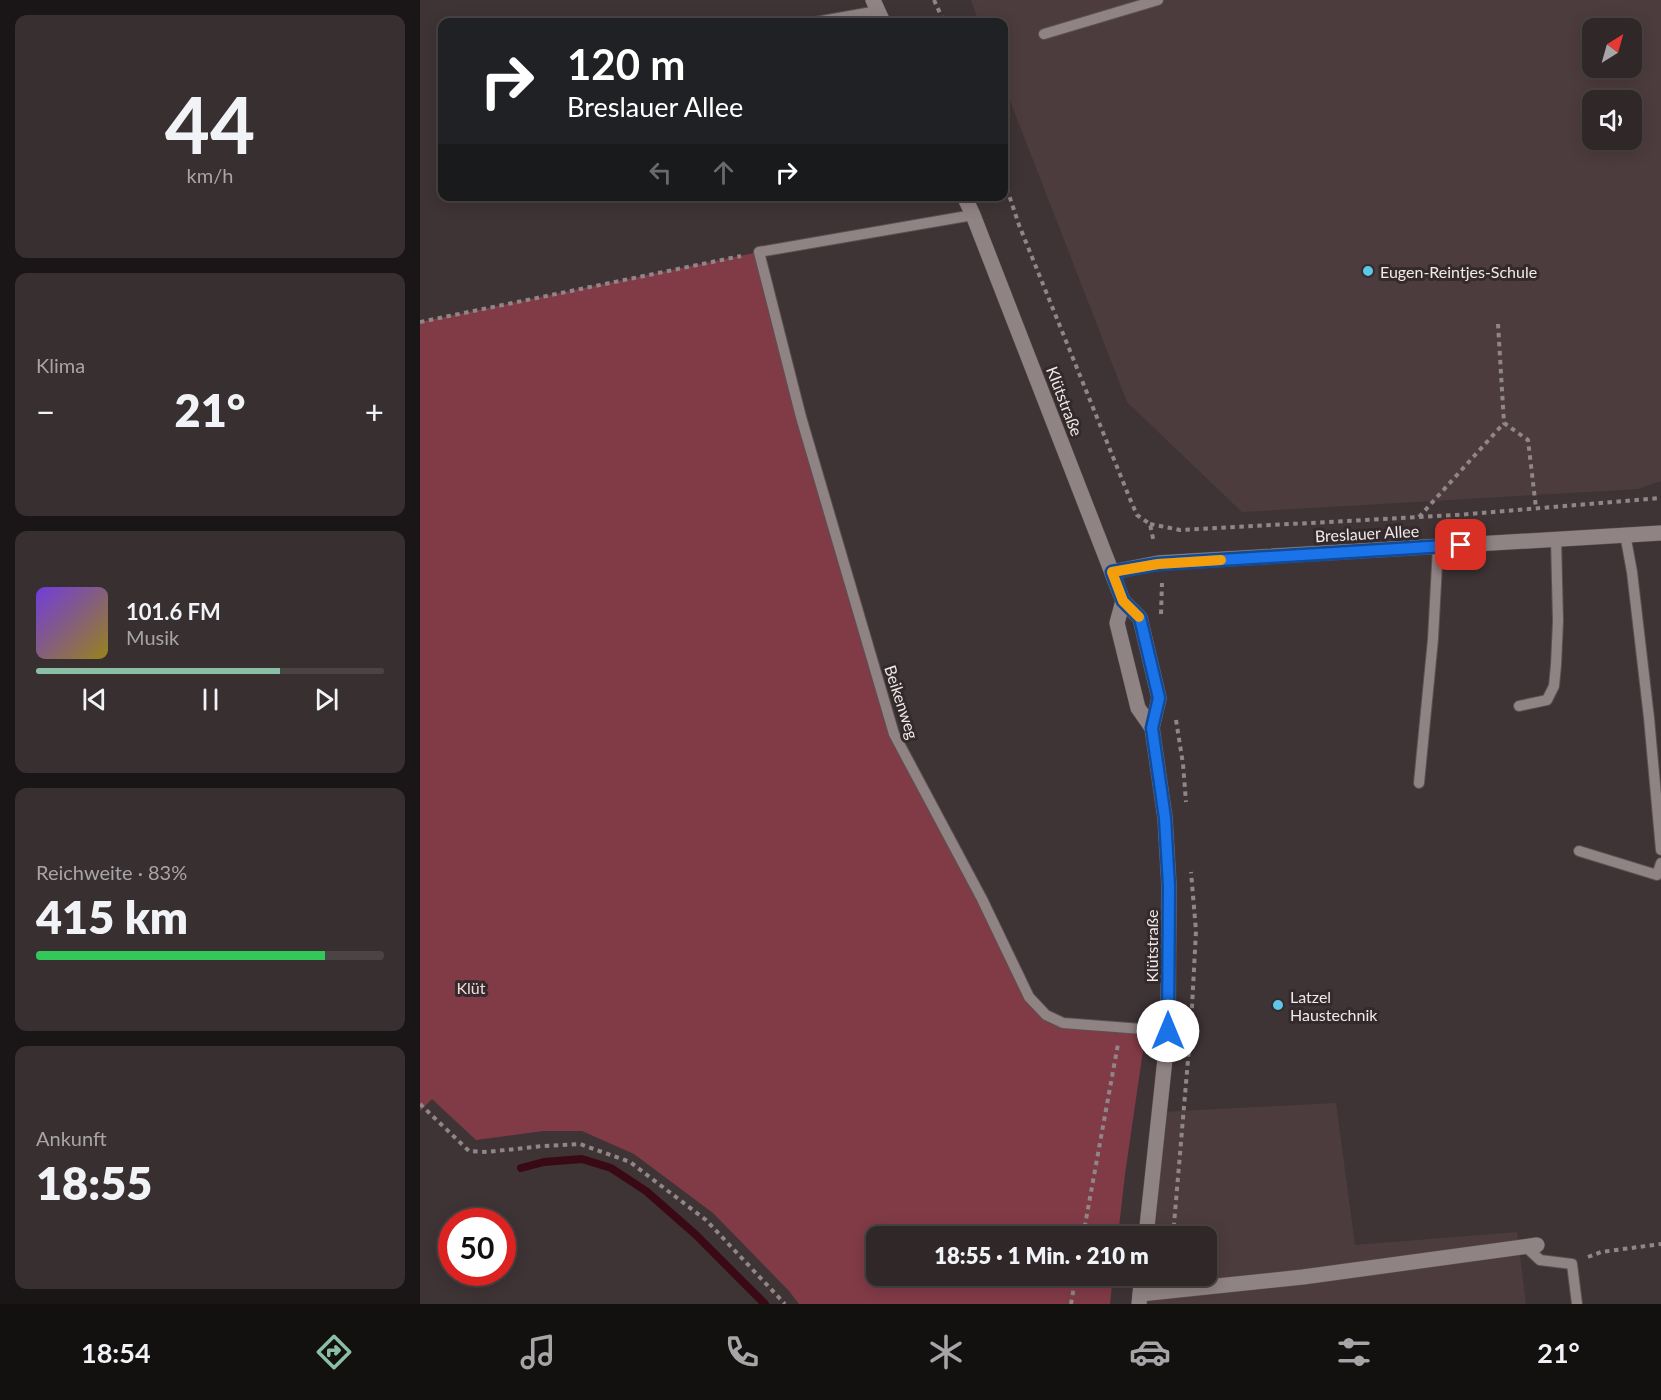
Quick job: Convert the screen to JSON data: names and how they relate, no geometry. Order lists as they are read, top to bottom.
{
  "streets": {
    "main road": ["Klütstraße", "Breslauer Allee"],
    "lane": ["Beikenweg"]
  },
  "crossings": [
    ["Klütstraße", "Breslauer Allee"],
    ["Klütstraße", "Beikenweg"]
  ],
  "parks": ["Klüt"],
  "places": ["Eugen-Reintjes-Schule", "Latzel Haustechnik"],
  "north": "top right",
  "page": {
    "tile": [
      ["44", "km/h"],
      "Klima",
      ["Reichweite · 83%", "415 km"],
      ["Ankunft", "18:55"]
    ],
    "turn": ["120 m", "Breslauer Allee"],
    "heat": ["−", "21°", "+"],
    "song": ["101.6 FM", "Musik"],
    "limit": "50",
    "trip": "18:55 · 1 Min. · 210 m",
    "tabs": ["18:54", "21°"]
  }
}
